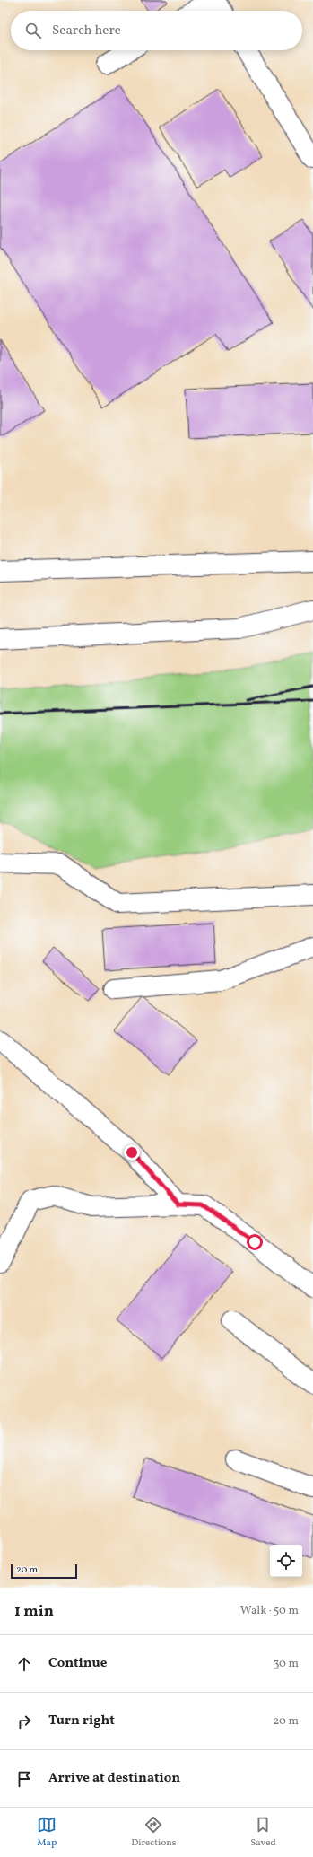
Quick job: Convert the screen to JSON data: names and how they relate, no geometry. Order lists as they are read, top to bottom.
{
  "scale_bar": "20 m",
  "page": {
    "search": "Search here",
    "scale": "20 m",
    "heading": ["1 min", "Walk · 50 m"],
    "list": [
      ["Continue", "30 m"],
      ["Turn right", "20 m"],
      "Arrive at destination"
    ],
    "nav": ["Map", "Directions", "Saved"]
  }
}
